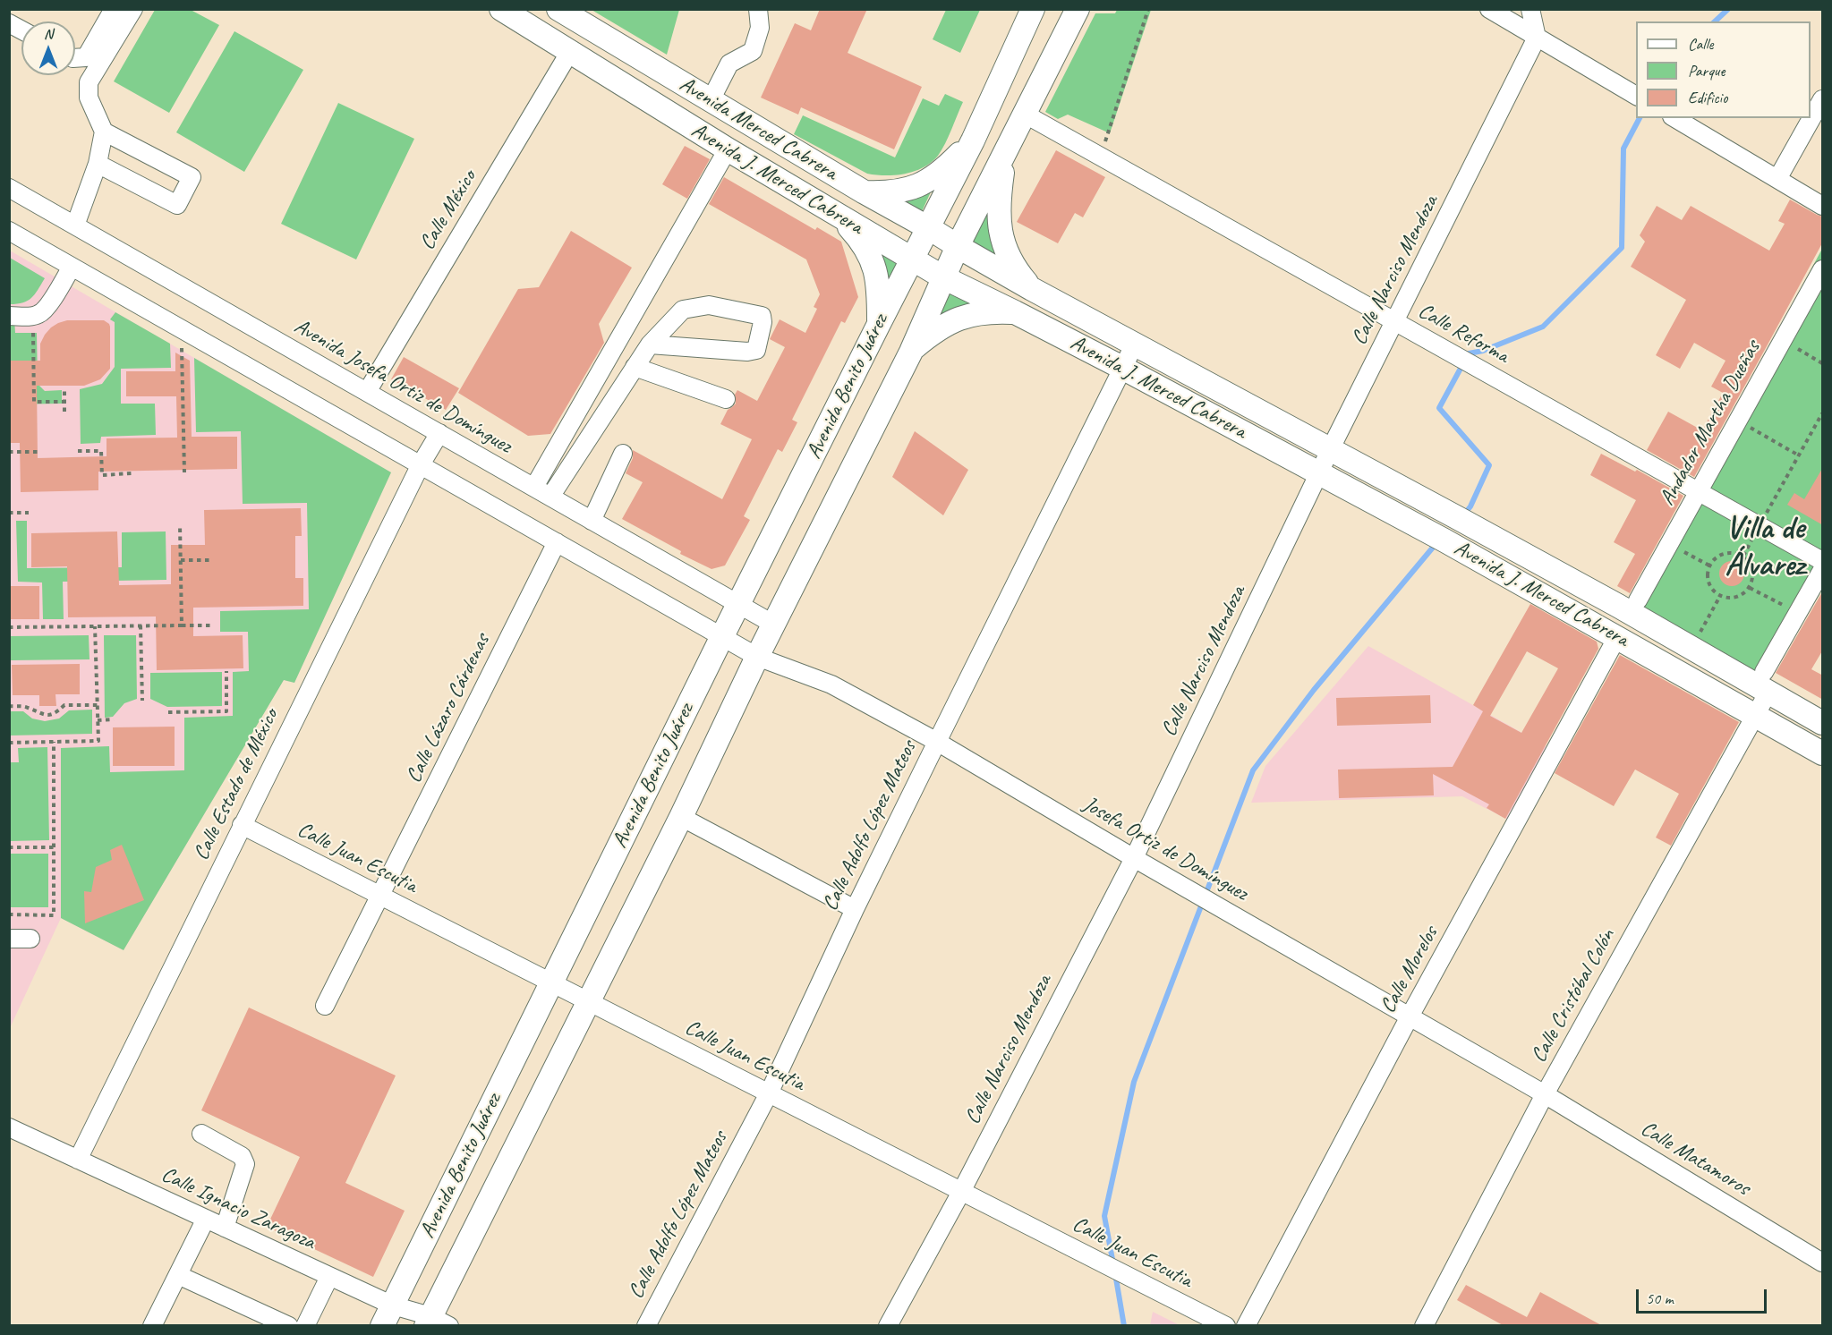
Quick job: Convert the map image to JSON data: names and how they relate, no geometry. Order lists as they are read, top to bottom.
{
  "streets": {
    "main road": ["Avenida Merced Cabrera", "Avenida J. Merced Cabrera", "Avenida Benito Juárez"],
    "street": [
      "Calle México",
      "Calle Narciso Mendoza",
      "Calle Reforma",
      "Avenida Josefa Ortiz de Domínguez",
      "Andador Martha Dueñas",
      "Calle Lázaro Cárdenas",
      "Calle Estado de México",
      "Calle Adolfo López Mateos",
      "Josefa Ortiz de Domínguez",
      "Calle Juan Escutia",
      "Calle Morelos",
      "Calle Cristóbal Colón",
      "Calle Matamoros",
      "Calle Ignacio Zaragoza"
    ]
  },
  "crossings": [
    ["Avenida Merced Cabrera", "Avenida J. Merced Cabrera"],
    ["Avenida Merced Cabrera", "Avenida Benito Juárez"],
    ["Avenida J. Merced Cabrera", "Calle México"],
    ["Avenida J. Merced Cabrera", "Calle Narciso Mendoza"],
    ["Avenida J. Merced Cabrera", "Avenida Benito Juárez"],
    ["Avenida J. Merced Cabrera", "Calle Adolfo López Mateos"],
    ["Avenida J. Merced Cabrera", "Calle Morelos"],
    ["Avenida J. Merced Cabrera", "Calle Cristóbal Colón"],
    ["Calle México", "Avenida Josefa Ortiz de Domínguez"],
    ["Calle Narciso Mendoza", "Calle Reforma"],
    ["Calle Narciso Mendoza", "Josefa Ortiz de Domínguez"],
    ["Calle Narciso Mendoza", "Calle Juan Escutia"],
    ["Calle Reforma", "Avenida Benito Juárez"],
    ["Calle Reforma", "Andador Martha Dueñas"],
    ["Avenida Josefa Ortiz de Domínguez", "Avenida Benito Juárez"],
    ["Avenida Josefa Ortiz de Domínguez", "Calle Estado de México"],
    ["Avenida Benito Juárez", "Josefa Ortiz de Domínguez"],
    ["Avenida Benito Juárez", "Calle Juan Escutia"],
    ["Avenida Benito Juárez", "Calle Ignacio Zaragoza"],
    ["Calle Lázaro Cárdenas", "Calle Juan Escutia"],
    ["Calle Estado de México", "Calle Juan Escutia"],
    ["Calle Estado de México", "Calle Ignacio Zaragoza"],
    ["Calle Adolfo López Mateos", "Josefa Ortiz de Domínguez"],
    ["Calle Adolfo López Mateos", "Calle Juan Escutia"],
    ["Josefa Ortiz de Domínguez", "Calle Morelos"],
    ["Josefa Ortiz de Domínguez", "Calle Cristóbal Colón"],
    ["Josefa Ortiz de Domínguez", "Calle Matamoros"],
    ["Calle Cristóbal Colón", "Calle Matamoros"]
  ],
  "districts": ["Villa de Álvarez"],
  "legend": ["Calle", "Parque", "Edificio"],
  "scale_bar": "50 m",
  "north": "top"
}
